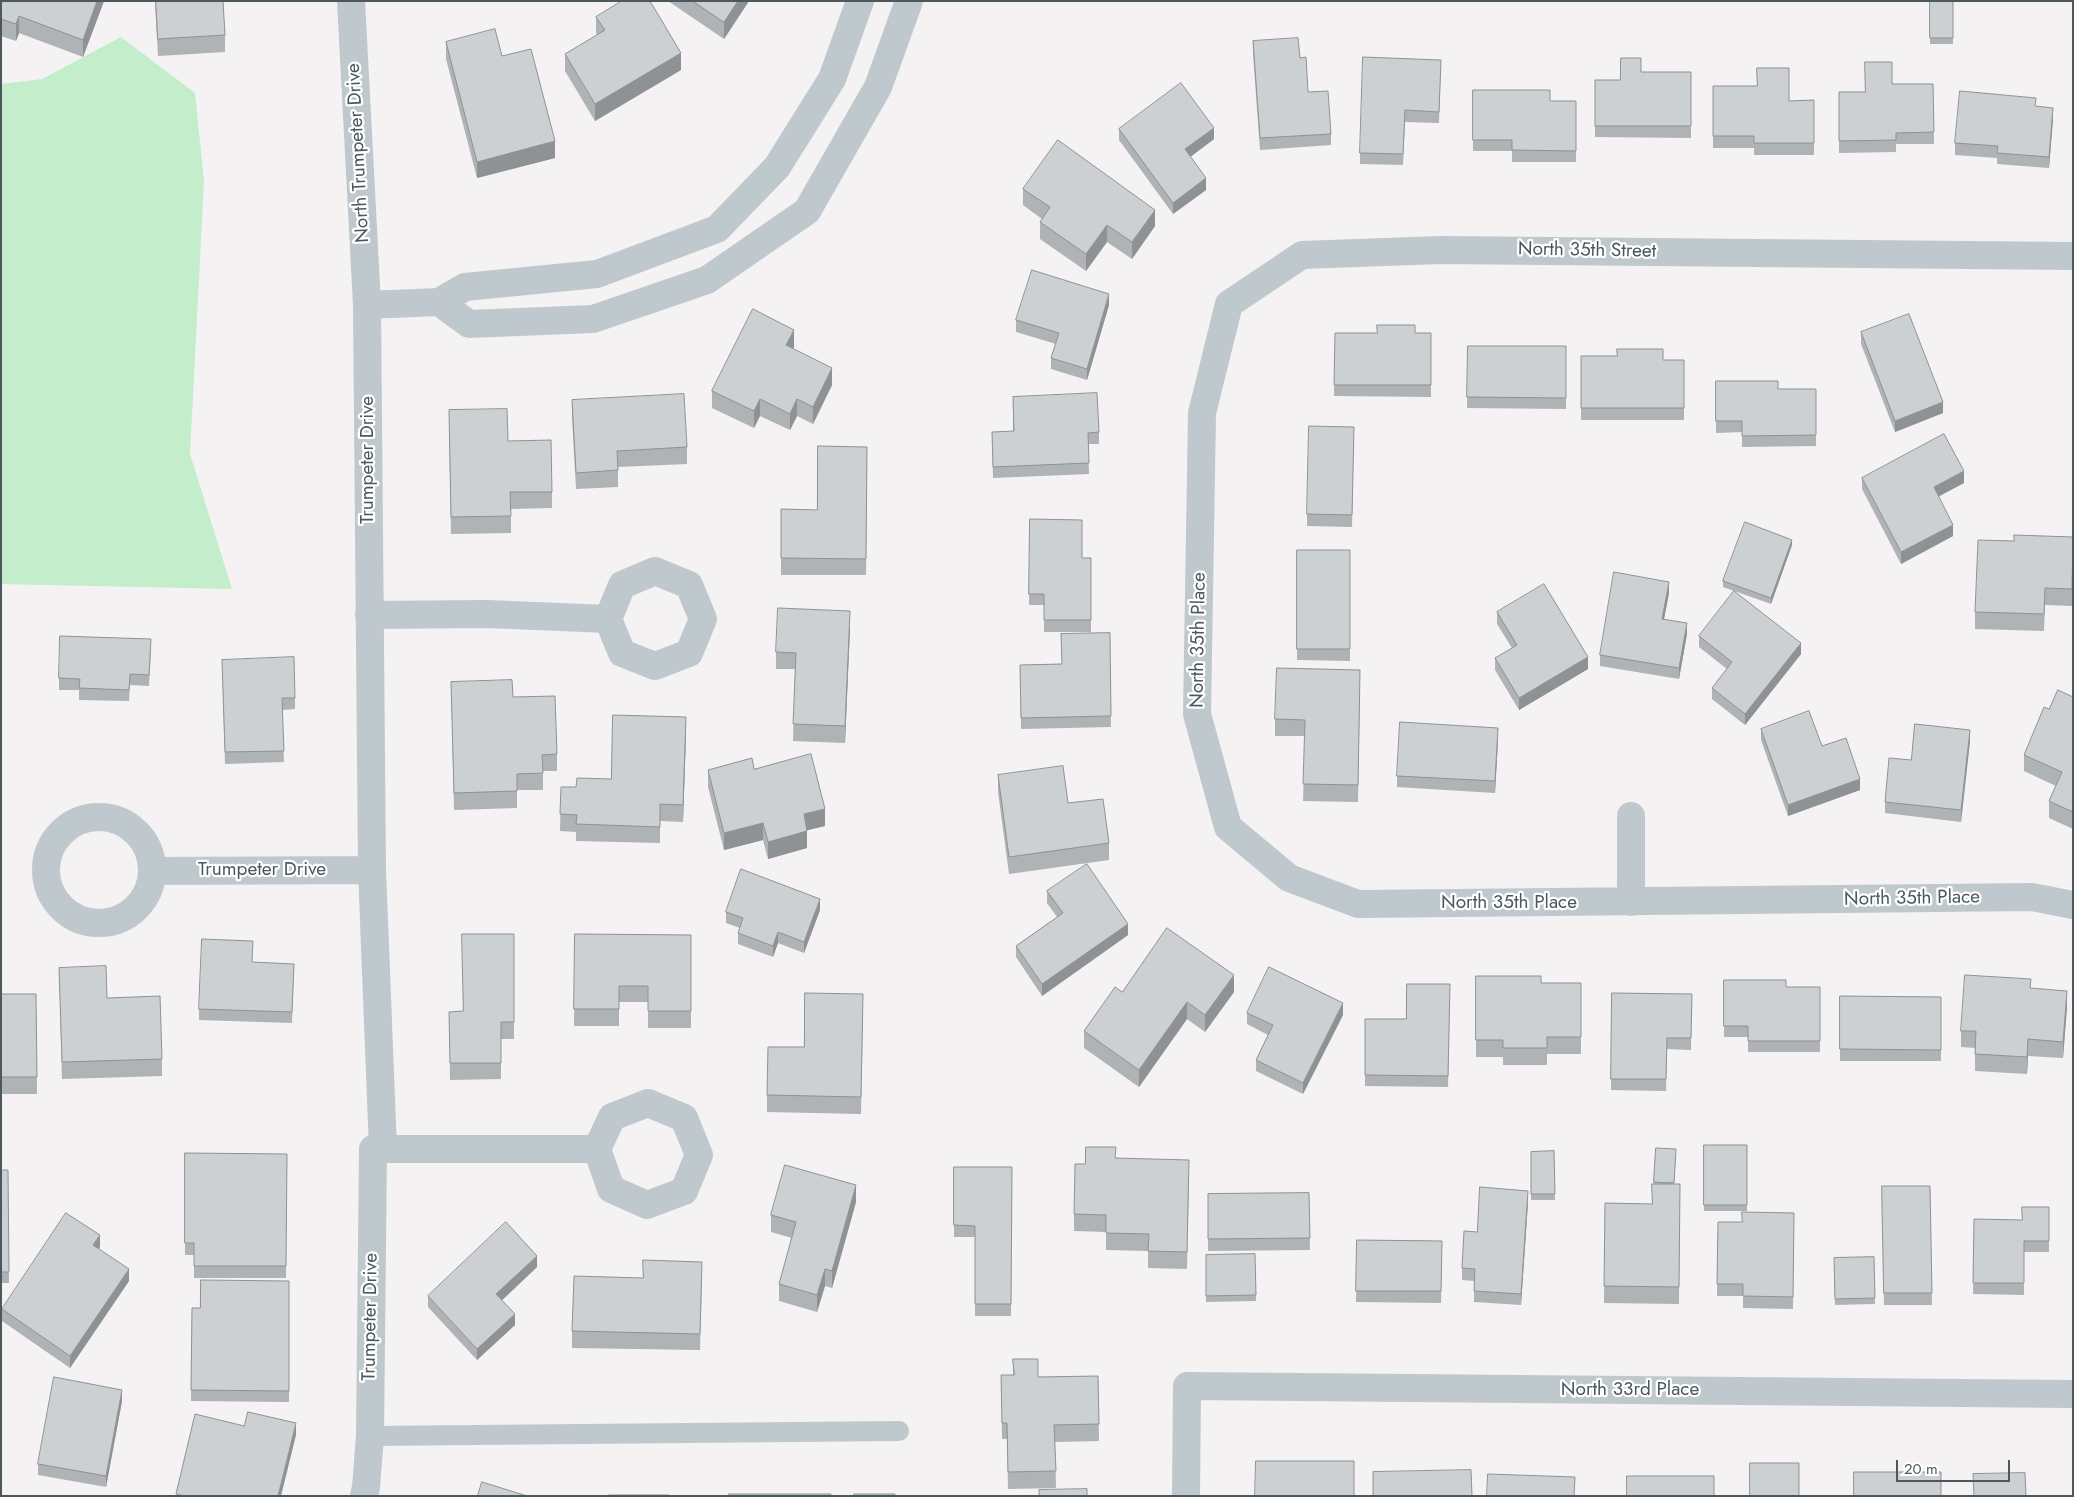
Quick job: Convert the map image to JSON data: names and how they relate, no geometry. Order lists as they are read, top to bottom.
{
  "streets": {
    "street": [
      "North Trumpeter Drive",
      "North 35th Street",
      "Trumpeter Drive",
      "North 35th Place",
      "North 33rd Place"
    ]
  },
  "crossings": [
    ["North Trumpeter Drive", "Trumpeter Drive"],
    ["North 35th Street", "North 35th Place"]
  ],
  "scale_bar": "20 m"
}
